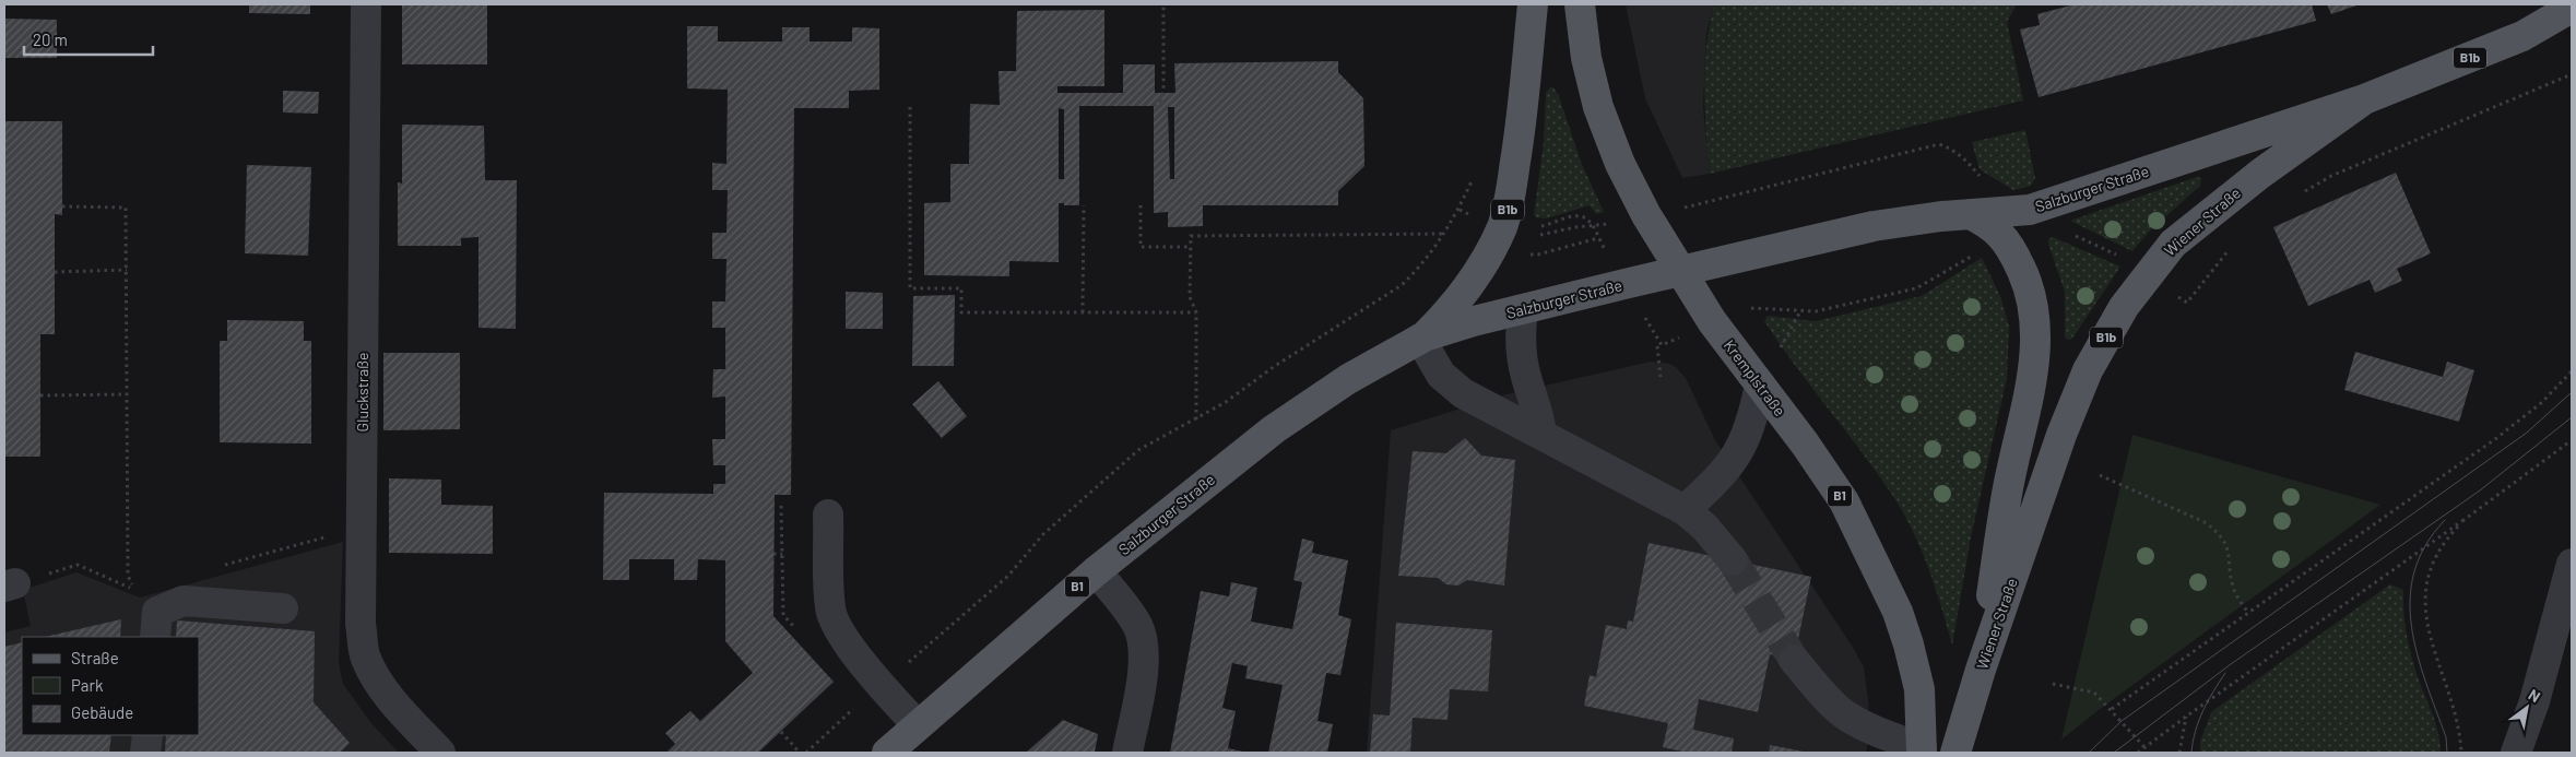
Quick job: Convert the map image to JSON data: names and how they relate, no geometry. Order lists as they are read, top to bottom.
{
  "streets": {
    "main road": [
      "B1b",
      "Salzburger Straße",
      "Wiener Straße",
      "Kremplstraße",
      "B1"
    ],
    "street": ["Gluckstraße"]
  },
  "crossings": [
    ["B1b", "Salzburger Straße"],
    ["Salzburger Straße", "Wiener Straße"],
    ["Salzburger Straße", "Kremplstraße"]
  ],
  "legend": ["Straße", "Park", "Gebäude"],
  "scale_bar": "20 m",
  "north": "top right"
}
